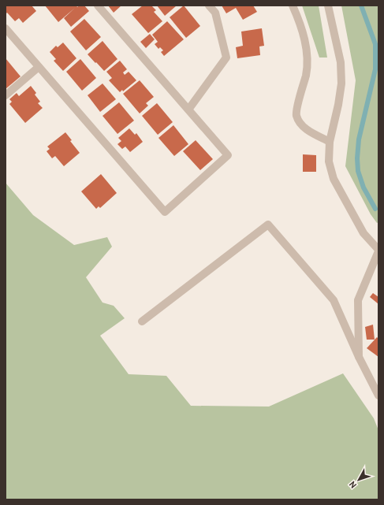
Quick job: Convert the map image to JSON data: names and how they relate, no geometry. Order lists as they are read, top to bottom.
{
  "north": "bottom left"
}
